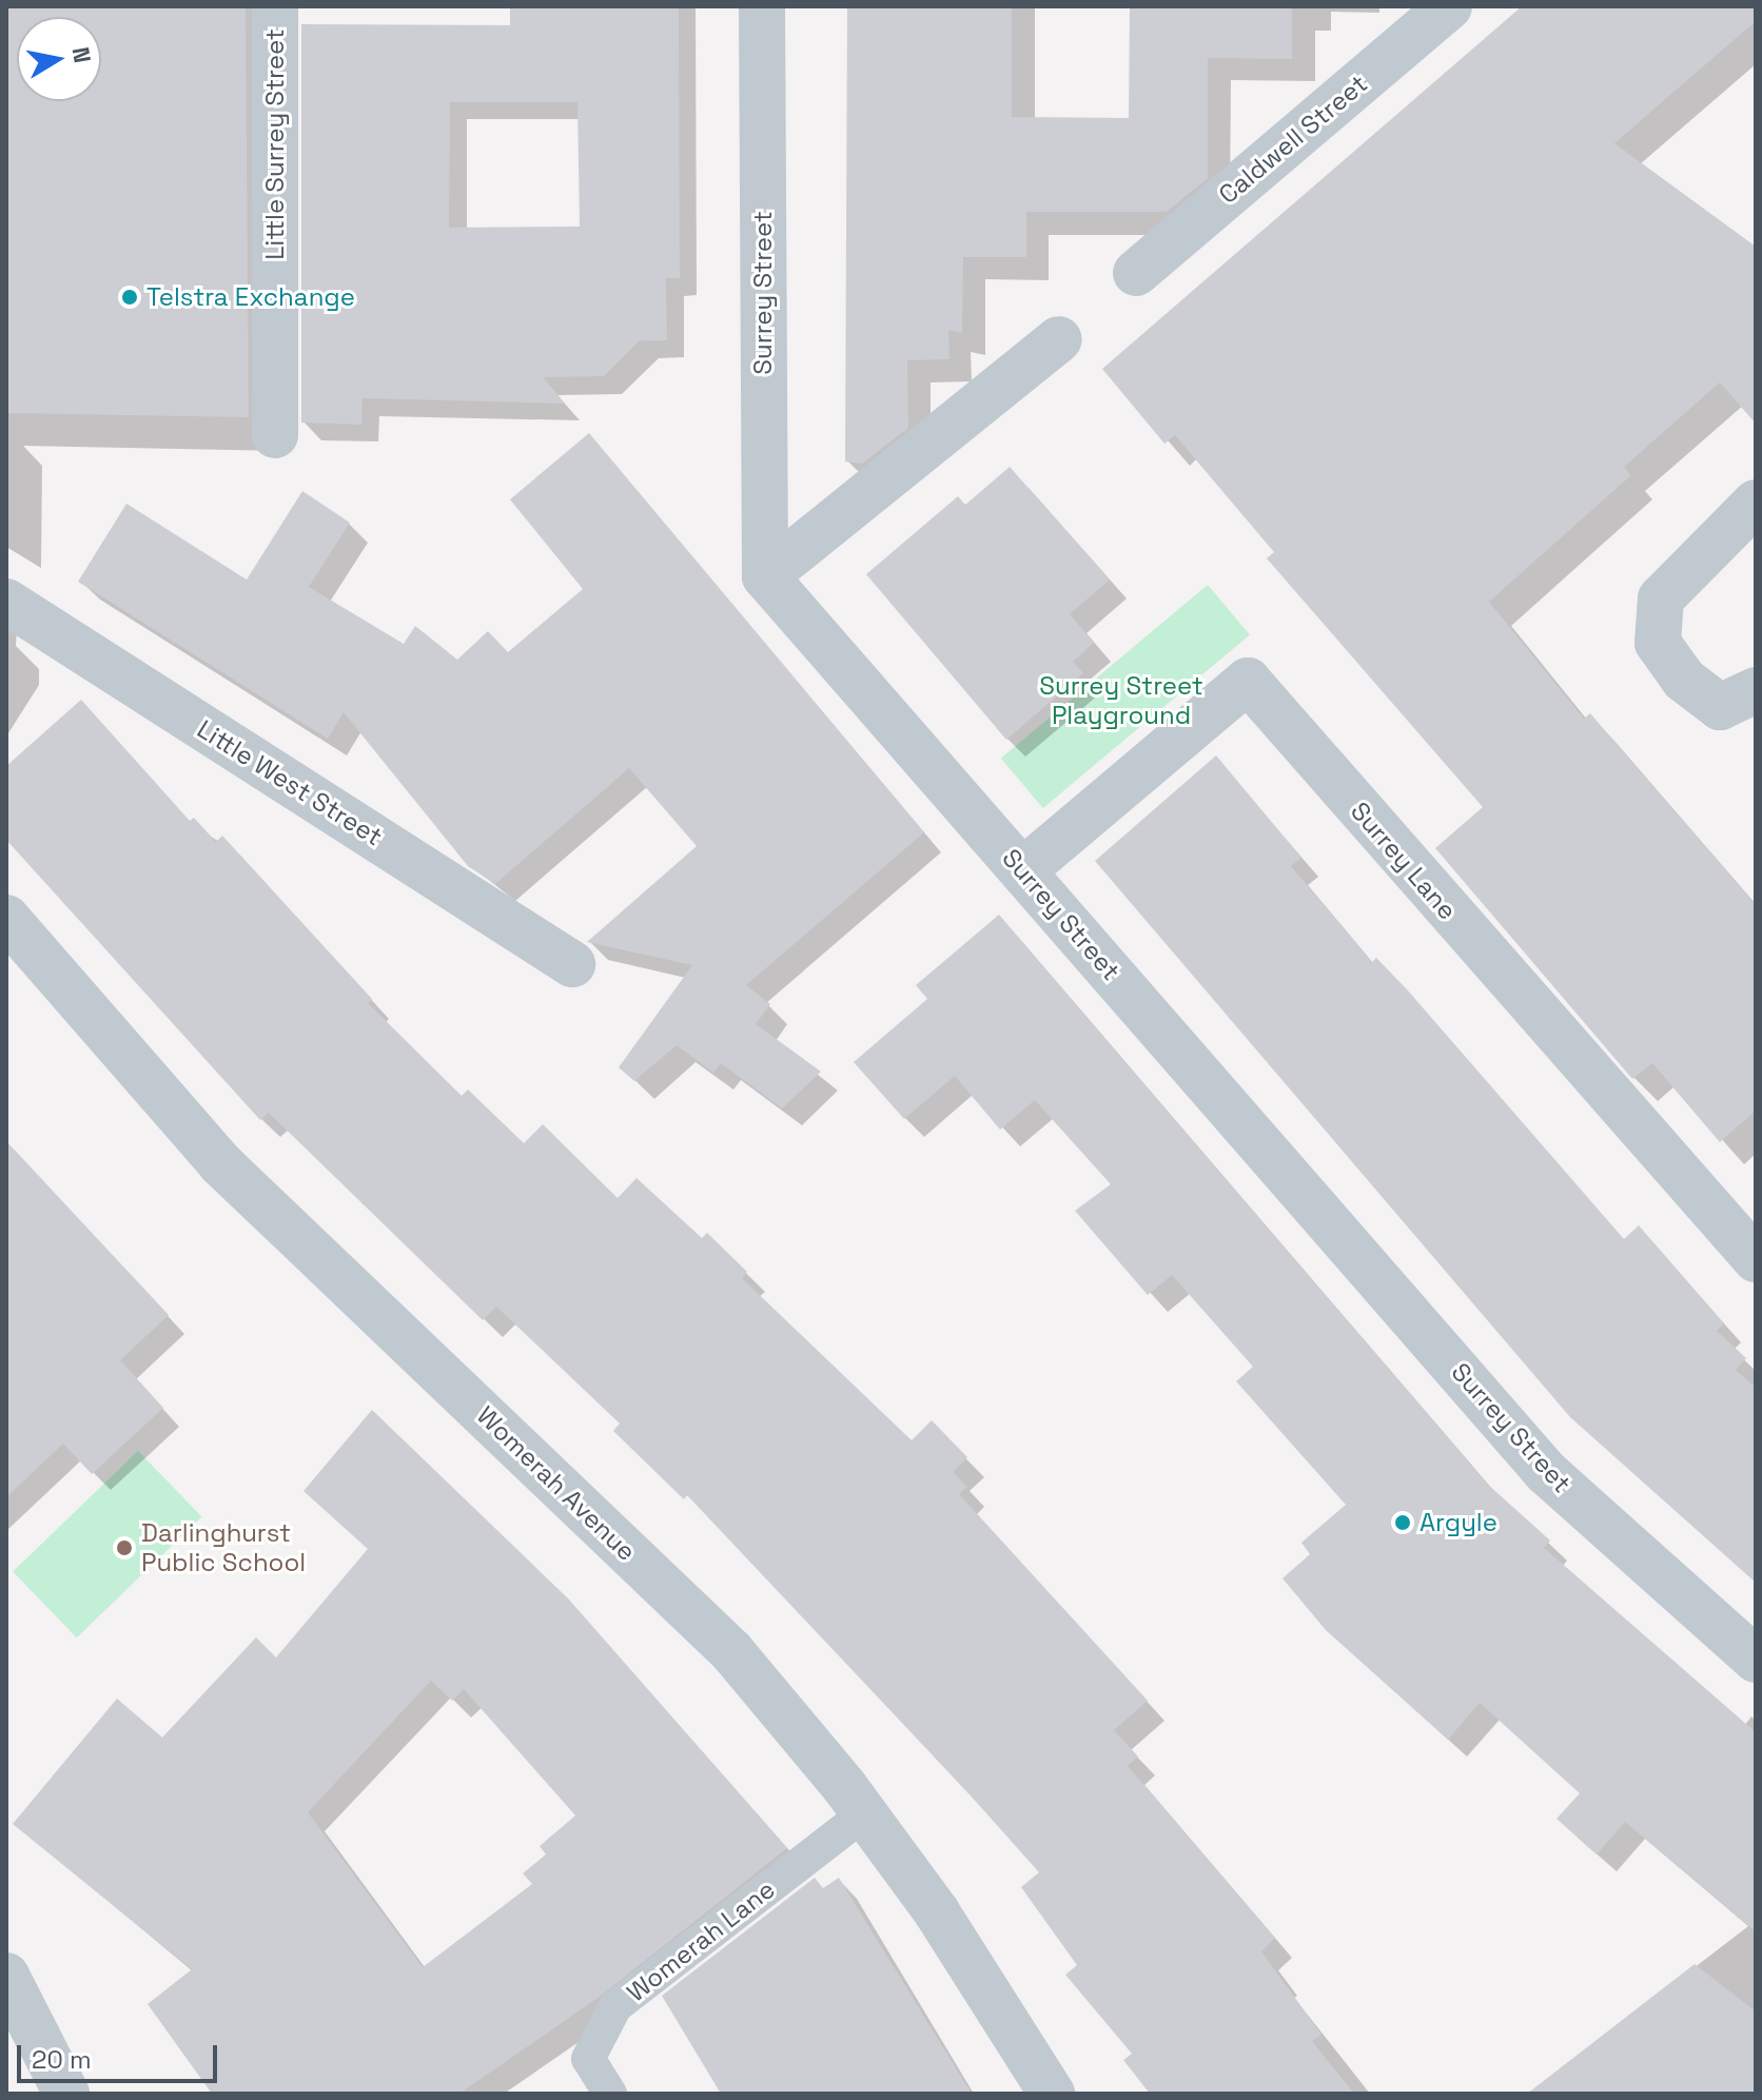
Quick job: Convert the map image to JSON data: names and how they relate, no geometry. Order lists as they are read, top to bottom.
{
  "streets": {
    "street": [
      "Caldwell Street",
      "Little Surrey Street",
      "Surrey Street",
      "Little West Street",
      "Surrey Lane",
      "Womerah Avenue"
    ],
    "lane": ["Womerah Lane"]
  },
  "crossings": [
    ["Surrey Street", "Surrey Lane"],
    ["Womerah Avenue", "Womerah Lane"]
  ],
  "parks": ["Surrey Street Playground"],
  "places": ["Telstra Exchange", "Argyle", "Darlinghurst Public School"],
  "scale_bar": "20 m",
  "north": "right"
}
